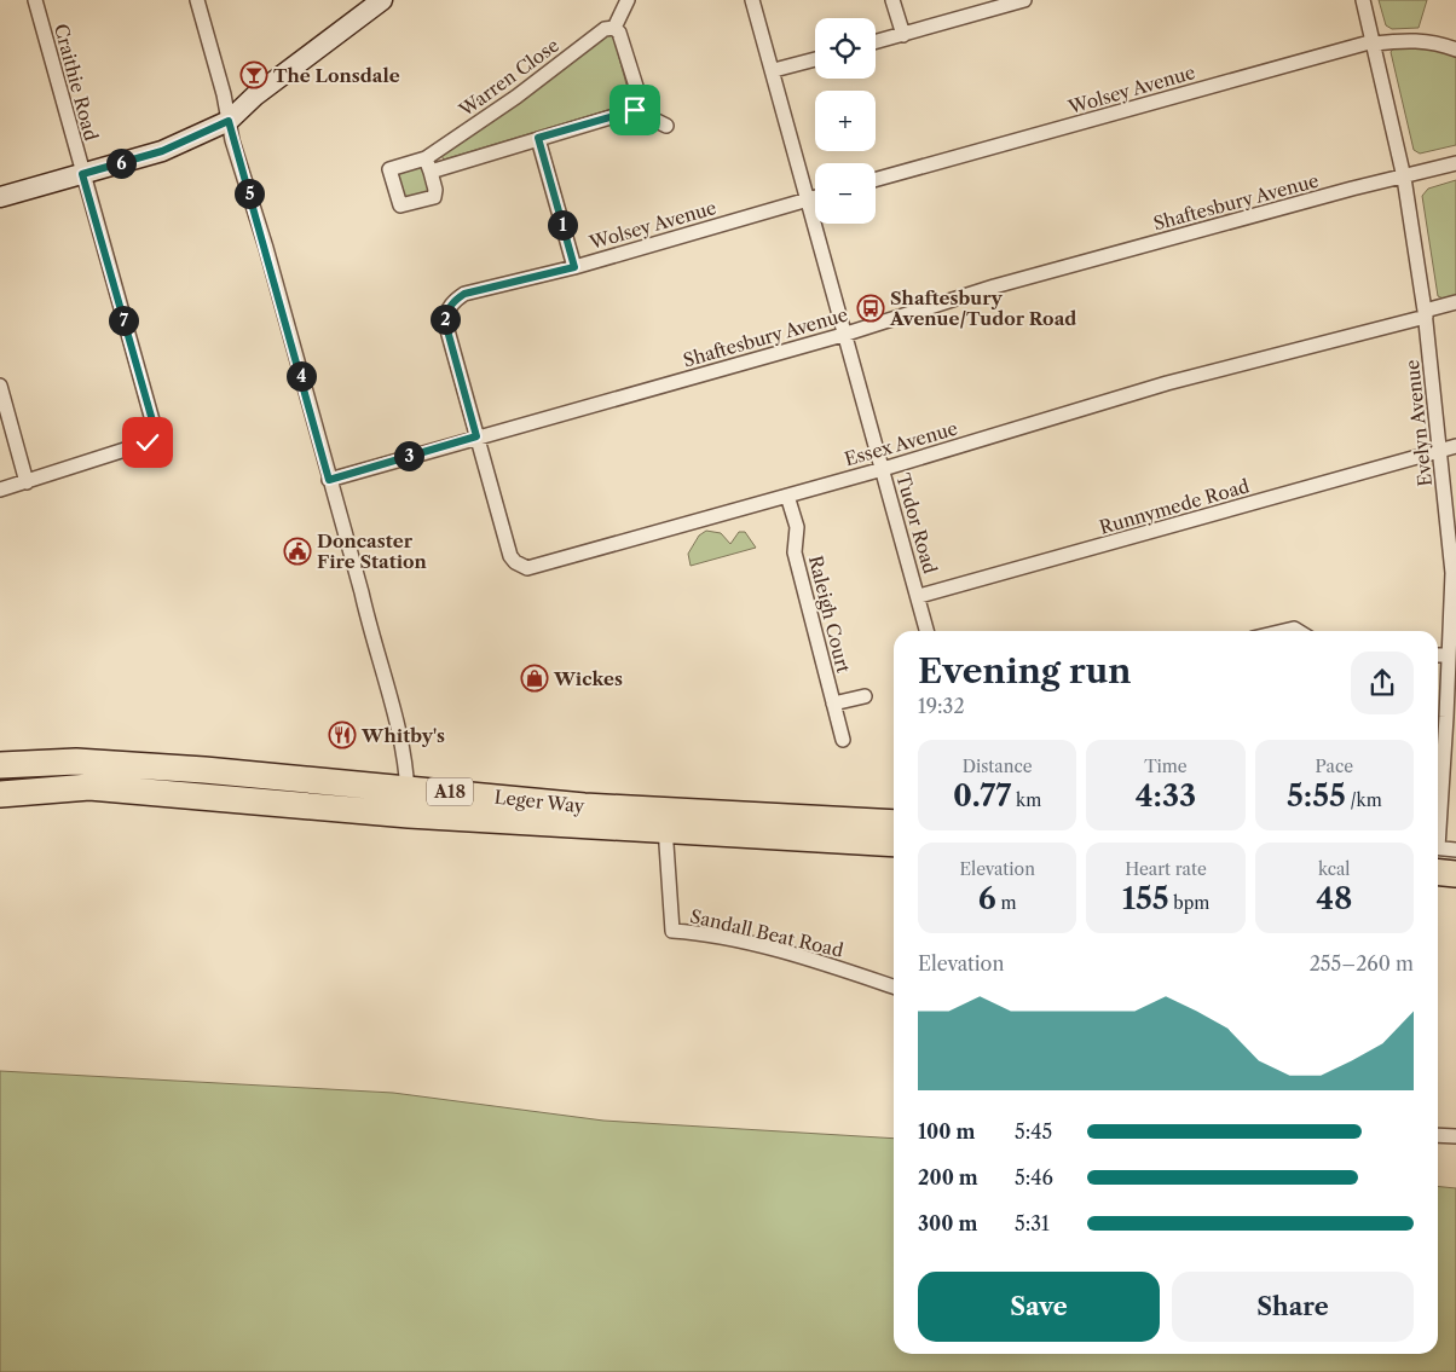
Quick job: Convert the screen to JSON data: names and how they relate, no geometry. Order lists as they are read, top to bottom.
{
  "streets": {
    "highway": ["A18", "Leger Way"],
    "street": [
      "Warren Close",
      "Craithie Road",
      "Wolsey Avenue",
      "Shaftesbury Avenue",
      "Evelyn Avenue",
      "Essex Avenue",
      "Runnymede Road",
      "Tudor Road",
      "Raleigh Court",
      "Sandall Beat Road"
    ]
  },
  "crossings": [
    ["Wolsey Avenue", "Shaftesbury Avenue"],
    ["Wolsey Avenue", "Evelyn Avenue"],
    ["Wolsey Avenue", "Essex Avenue"],
    ["Wolsey Avenue", "Tudor Road"],
    ["Shaftesbury Avenue", "Evelyn Avenue"],
    ["Shaftesbury Avenue", "Essex Avenue"],
    ["Shaftesbury Avenue", "Tudor Road"],
    ["Evelyn Avenue", "Essex Avenue"],
    ["Evelyn Avenue", "Runnymede Road"],
    ["Essex Avenue", "Tudor Road"],
    ["Essex Avenue", "Raleigh Court"],
    ["Runnymede Road", "Tudor Road"],
    ["Leger Way", "Sandall Beat Road"]
  ],
  "places": {
    "bar": ["The Lonsdale"],
    "bus stop": ["Shaftesbury Avenue/Tudor Road"],
    "public building": ["Doncaster Fire Station"],
    "shop": ["Wickes"],
    "restaurant": ["Whitby's"]
  },
  "page": {
    "map_buttons": ["+", "−"],
    "pins": [
      "6",
      "5",
      "1",
      "2",
      "7",
      "4",
      "3"
    ],
    "heading": ["Evening run", "19:32"],
    "stats": [
      ["Distance", "0.77 km"],
      ["Time", "4:33"],
      ["Pace", "5:55 /km"],
      ["Elevation", "6 m"],
      ["Heart rate", "155 bpm"],
      ["kcal", "48"]
    ],
    "chart": ["Elevation", "255–260 m"],
    "list": [
      {
        "name": "100 m",
        "note": "5:45"
      },
      {
        "name": "200 m",
        "note": "5:46"
      },
      {
        "name": "300 m",
        "note": "5:31"
      }
    ],
    "buttons": ["Save", "Share"]
  }
}
